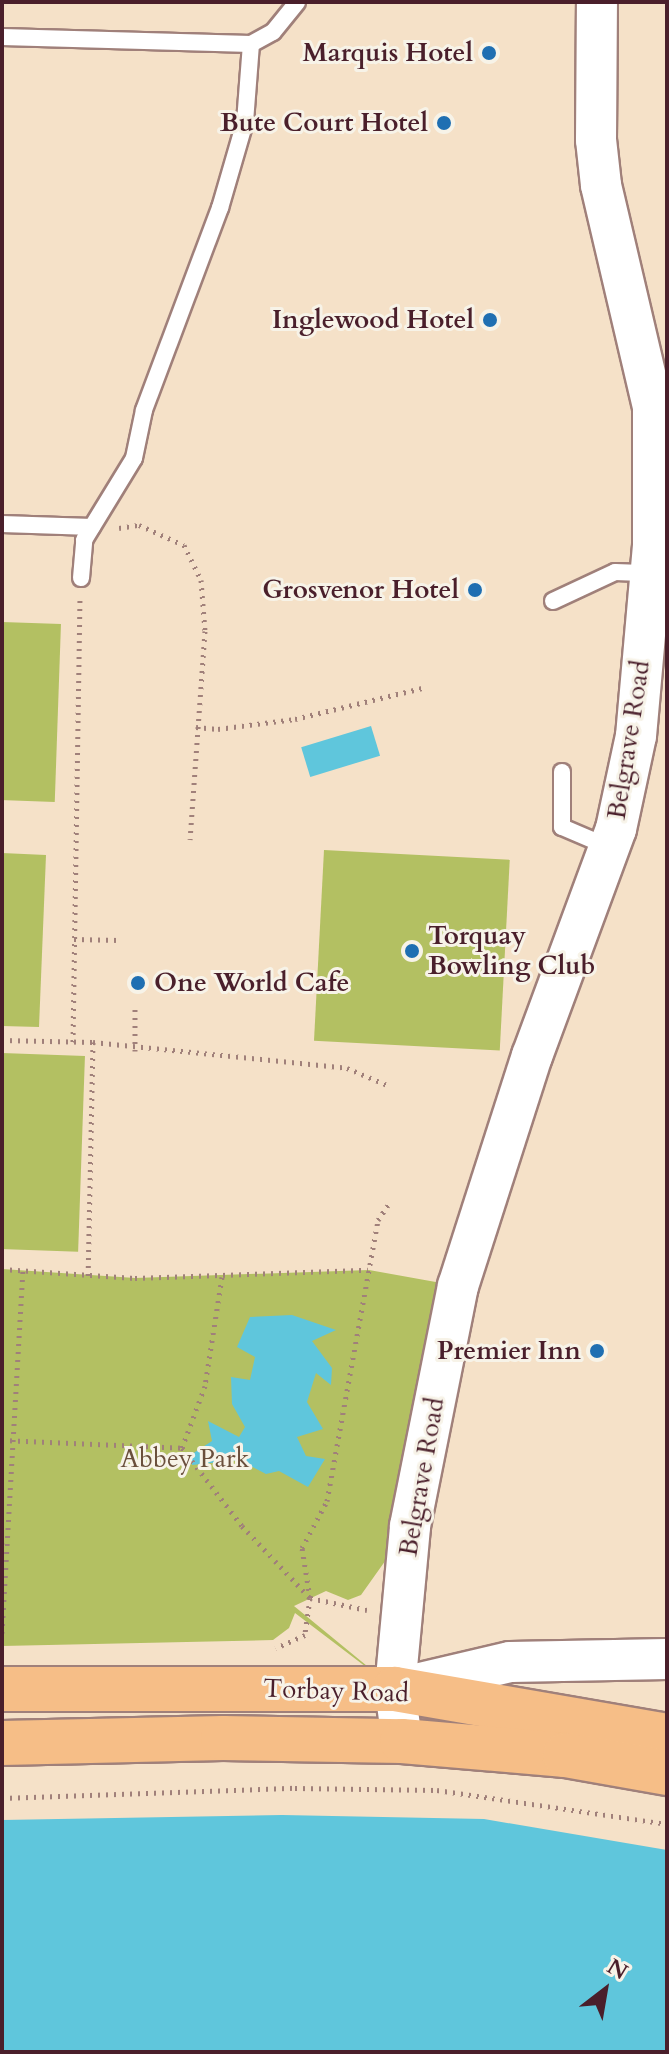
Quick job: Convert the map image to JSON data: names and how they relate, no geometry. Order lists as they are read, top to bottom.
{
  "streets": {
    "main road": ["Torbay Road"],
    "street": ["Belgrave Road"]
  },
  "crossings": [
    ["Belgrave Road", "Torbay Road"]
  ],
  "parks": ["Abbey Park"],
  "places": [
    "Marquis Hotel",
    "Bute Court Hotel",
    "Inglewood Hotel",
    "Grosvenor Hotel",
    "Torquay Bowling Club",
    "One World Cafe",
    "Premier Inn"
  ],
  "north": "top right"
}
